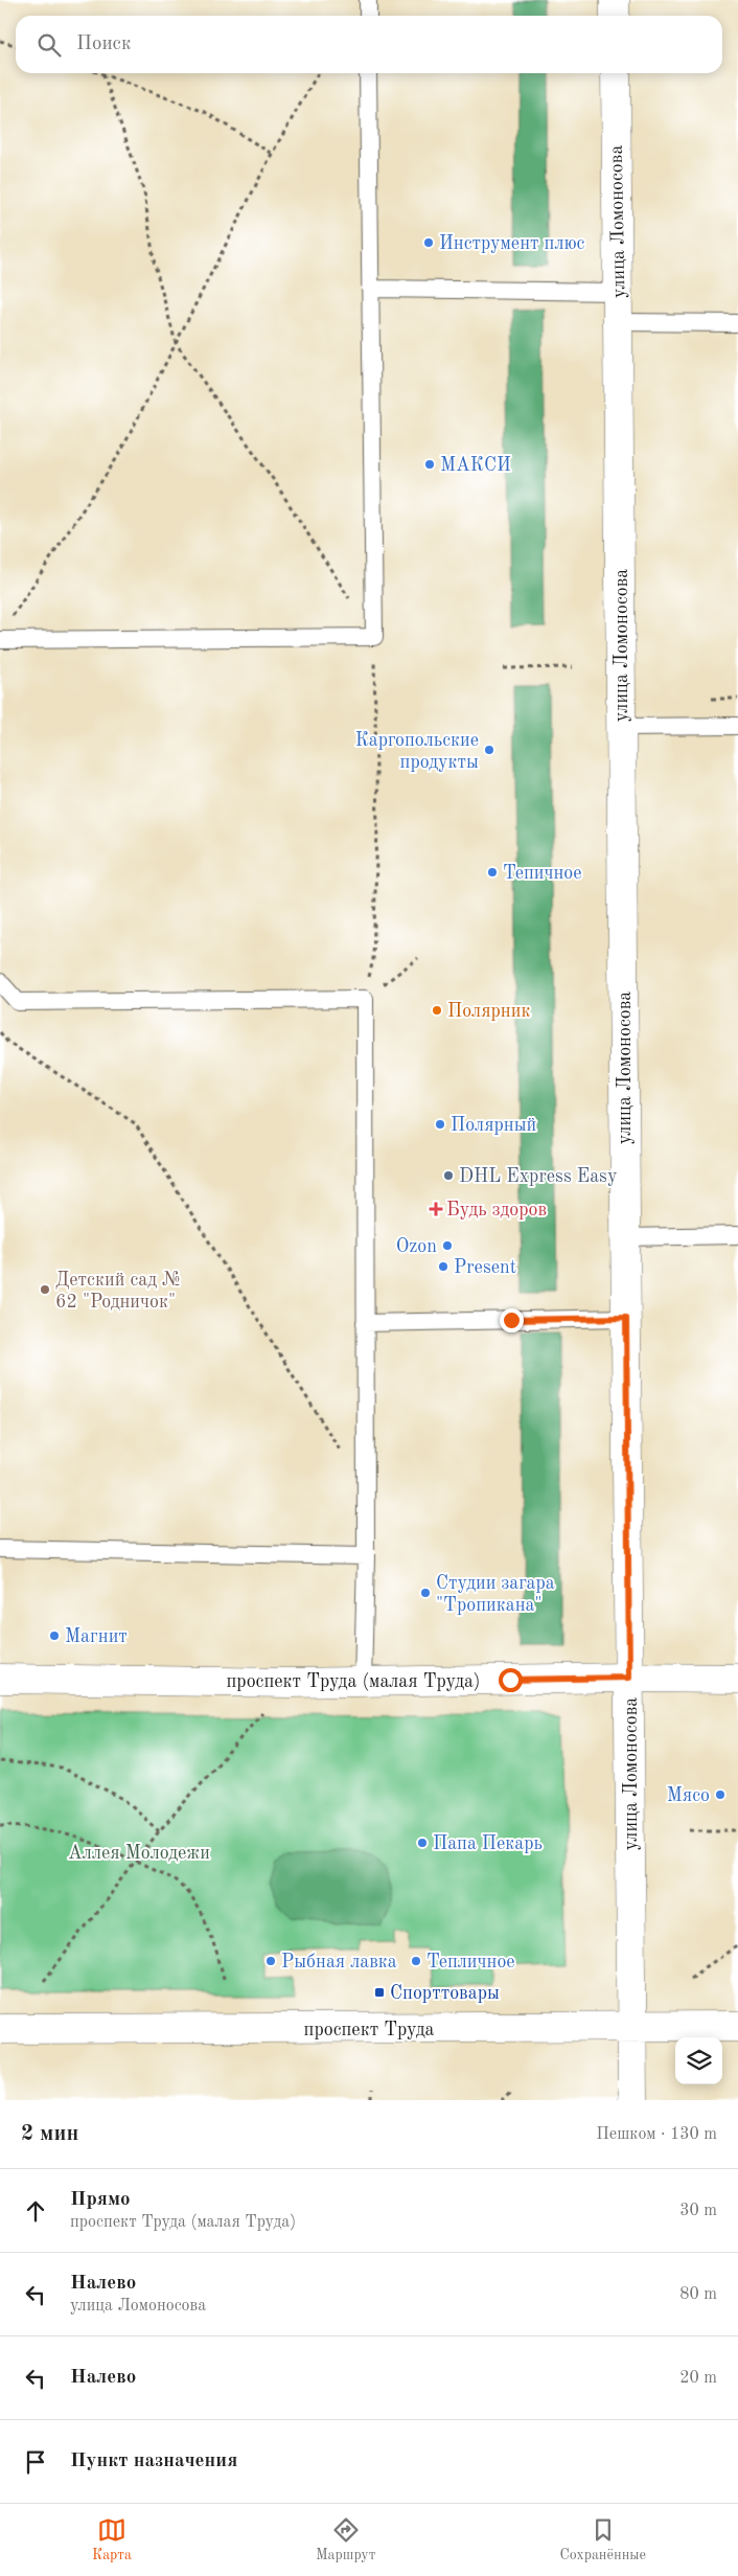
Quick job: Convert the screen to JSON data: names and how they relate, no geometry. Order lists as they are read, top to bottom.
{
  "streets": {
    "main road": ["улица Ломоносова", "проспект Труда (малая Труда)", "проспект Труда"]
  },
  "crossings": [
    ["улица Ломоносова", "проспект Труда (малая Труда)"],
    ["улица Ломоносова", "проспект Труда"]
  ],
  "parks": ["Аллея Молодежи"],
  "places": {
    "other": [
      "Инструмент плюс",
      "МАКСИ",
      "Каргопольские продукты",
      "Тепичное",
      "Полярник",
      "Полярный",
      "DHL Express Easy",
      "Ozon",
      "Present",
      "Детский сад № 62 \"Родничок\"",
      "Студии загара \"Тропикана\"",
      "Магнит",
      "Мясо",
      "Папа Пекарь",
      "Рыбная лавка",
      "Тепличное"
    ],
    "health": ["Будь здоров"],
    "transit": ["Спорттовары"]
  },
  "page": {
    "search": "Поиск",
    "heading": ["2 мин", "Пешком · 130 m"],
    "list": [
      ["Прямо", "проспект Труда (малая Труда)", "30 m"],
      ["Налево", "улица Ломоносова", "80 m"],
      ["Налево", "20 m"],
      "Пункт назначения"
    ],
    "nav": ["Карта", "Маршрут", "Сохранённые"]
  }
}
